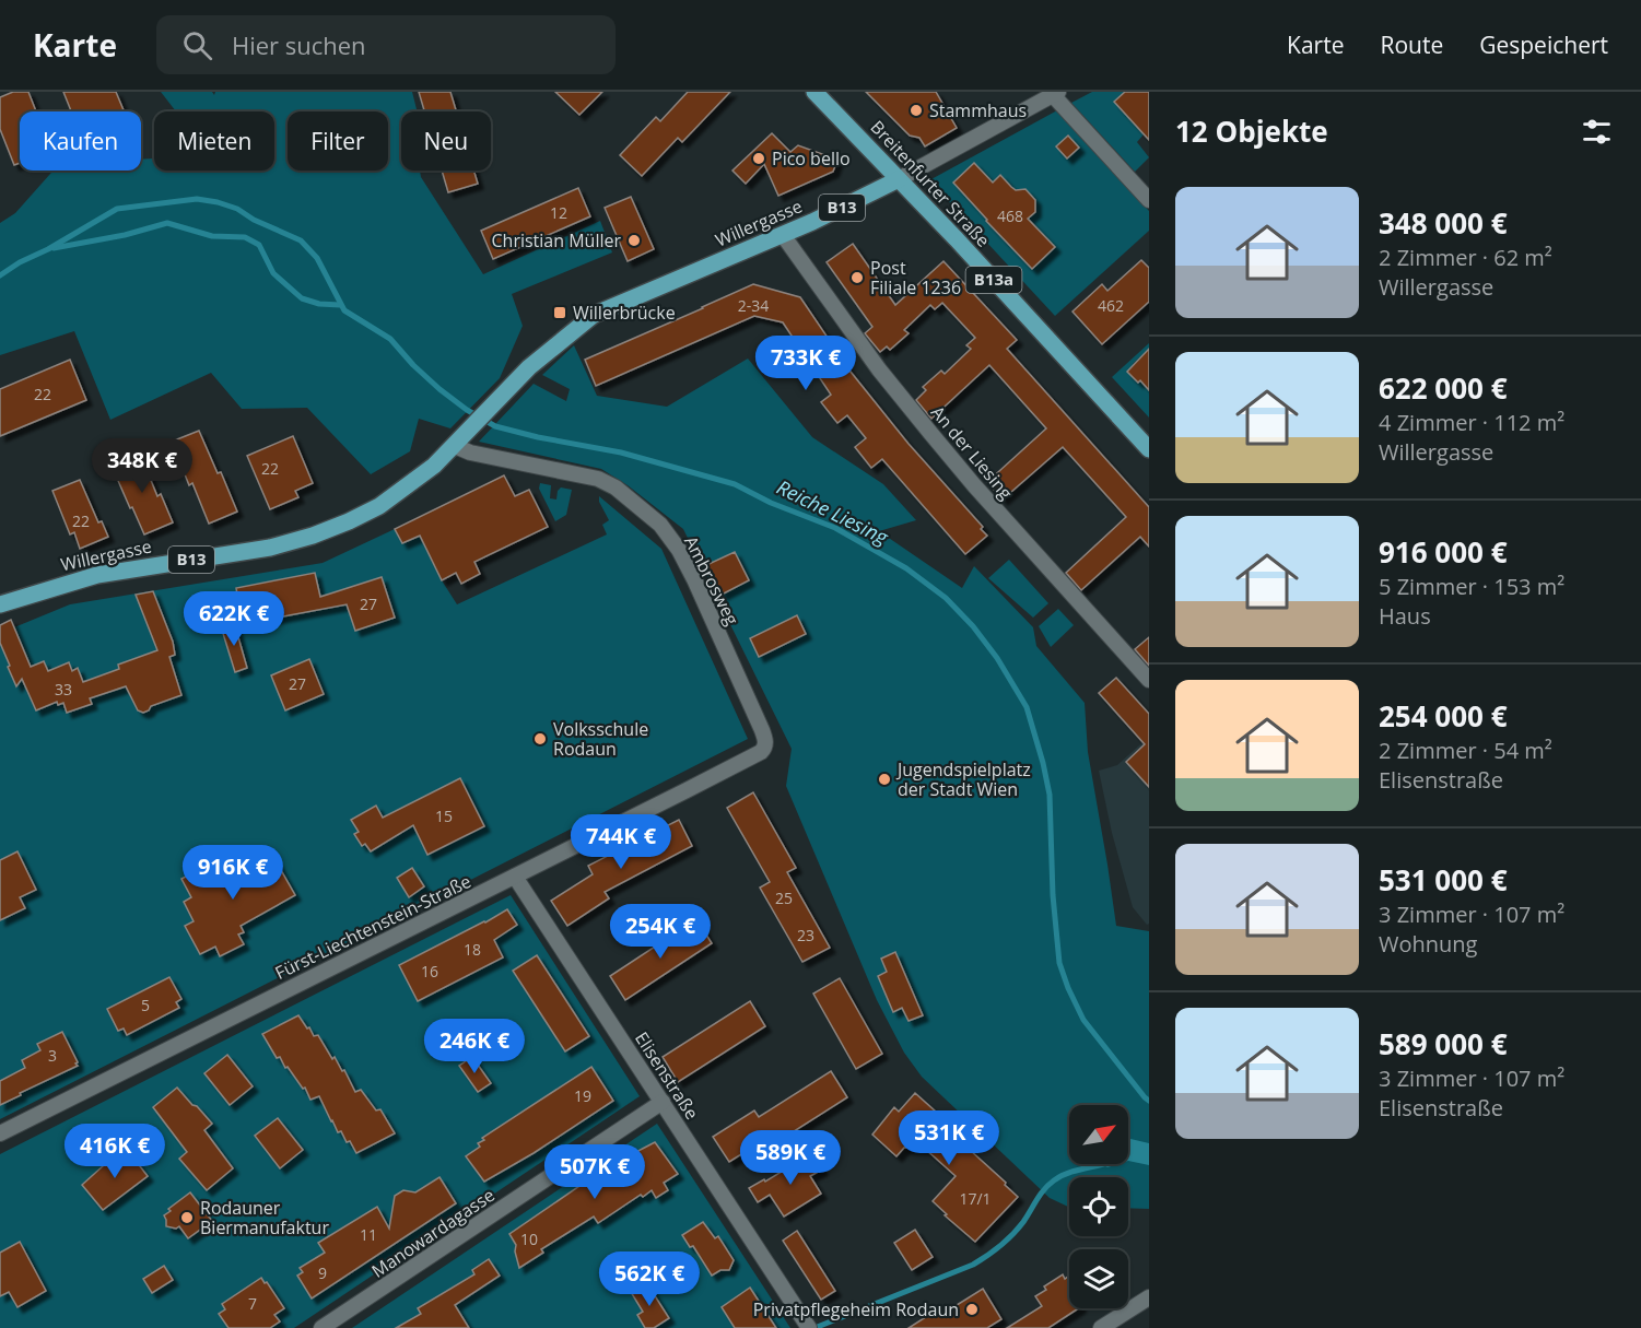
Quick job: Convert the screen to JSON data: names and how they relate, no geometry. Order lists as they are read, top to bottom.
{
  "streets": {
    "main road": [
      "Breitenfurter Straße",
      "B13",
      "Willergasse",
      "B13a"
    ],
    "street": [
      "An der Liesing",
      "Ambrosweg",
      "Fürst-Liechtenstein-Straße",
      "Elisenstraße",
      "Manowardagasse"
    ]
  },
  "crossings": [
    ["Breitenfurter Straße", "Willergasse"],
    ["Willergasse", "An der Liesing"],
    ["Willergasse", "Ambrosweg"],
    ["Ambrosweg", "Fürst-Liechtenstein-Straße"],
    ["Fürst-Liechtenstein-Straße", "Elisenstraße"],
    ["Elisenstraße", "Manowardagasse"]
  ],
  "water": ["Reiche Liesing"],
  "places": {
    "other": [
      "Stammhaus",
      "Pico bello",
      "Christian Müller",
      "Post Filiale 1236",
      "Volksschule Rodaun",
      "Jugendspielplatz der Stadt Wien",
      "Rodauner Biermanufaktur",
      "Privatpflegeheim Rodaun"
    ],
    "transit": ["Willerbrücke"]
  },
  "house_numbers": [
    "12",
    "468",
    "2-34",
    "462",
    "22",
    "22",
    "22",
    "27",
    "27",
    "33",
    "15",
    "25",
    "23",
    "18",
    "16",
    "5",
    "3",
    "19",
    "17/1",
    "11",
    "10",
    "9",
    "7"
  ],
  "north": "top right",
  "page": {
    "header": "Karte",
    "search": "Hier suchen",
    "nav": ["Karte", "Route", "Gespeichert"],
    "heading": "12 Objekte",
    "chip": [
      "Kaufen",
      "Mieten",
      "Filter",
      "Neu"
    ],
    "list": [
      {
        "name": "348 000 €",
        "note": "2 Zimmer · 62 m² · Willergasse"
      },
      {
        "name": "622 000 €",
        "note": "4 Zimmer · 112 m² · Willergasse"
      },
      {
        "name": "916 000 €",
        "note": "5 Zimmer · 153 m² · Haus"
      },
      {
        "name": "254 000 €",
        "note": "2 Zimmer · 54 m² · Elisenstraße"
      },
      {
        "name": "531 000 €",
        "note": "3 Zimmer · 107 m² · Wohnung"
      },
      {
        "name": "589 000 €",
        "note": "3 Zimmer · 107 m² · Elisenstraße"
      }
    ],
    "price": [
      "733K €",
      "348K €",
      "622K €",
      "744K €",
      "916K €",
      "254K €",
      "246K €",
      "531K €",
      "416K €",
      "589K €",
      "507K €",
      "562K €"
    ]
  }
}
